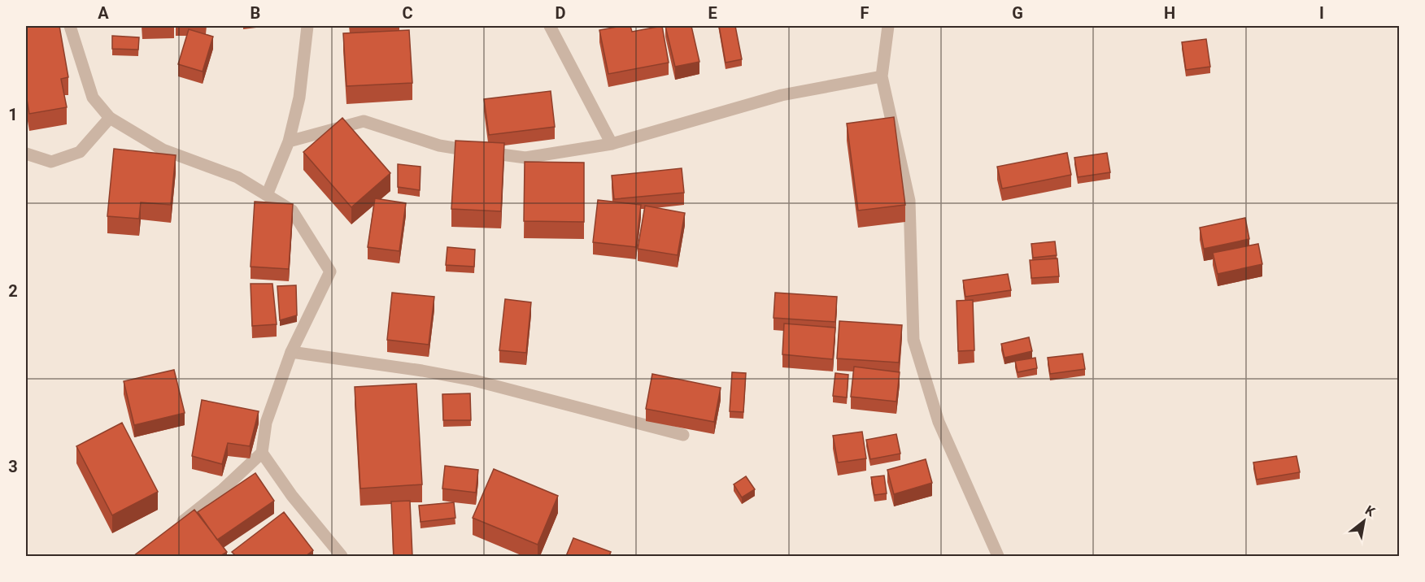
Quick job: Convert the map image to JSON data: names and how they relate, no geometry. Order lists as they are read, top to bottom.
{
  "north": "top right",
  "grid": {
    "columns": [
      "A",
      "B",
      "C",
      "D",
      "E",
      "F",
      "G",
      "H",
      "I"
    ],
    "rows": ["1", "2", "3"]
  }
}
